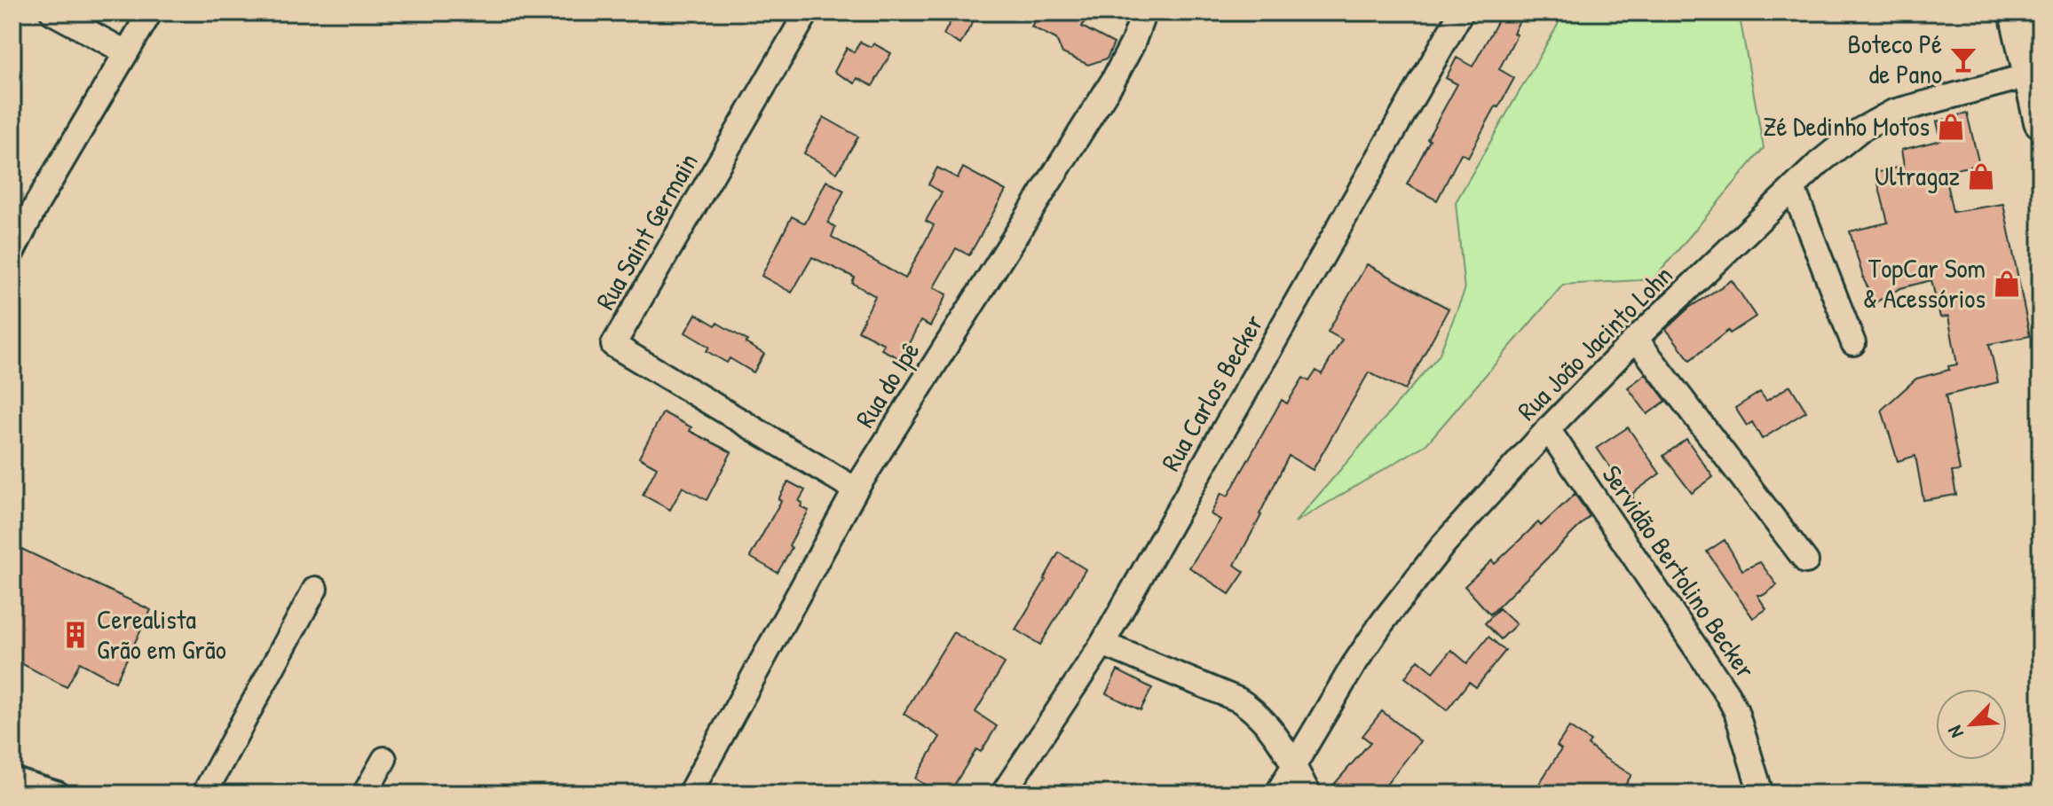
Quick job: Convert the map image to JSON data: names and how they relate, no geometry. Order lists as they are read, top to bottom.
{
  "streets": {
    "street": [
      "Rua Saint Germain",
      "Rua João Jacinto Lohn",
      "Rua do Ipê",
      "Rua Carlos Becker",
      "Servidão Bertolino Becker"
    ]
  },
  "crossings": [
    ["Rua Saint Germain", "Rua do Ipê"],
    ["Rua João Jacinto Lohn", "Servidão Bertolino Becker"]
  ],
  "places": {
    "bar": ["Boteco Pé de Pano"],
    "shop": ["Zé Dedinho Motos", "Ultragaz", "TopCar Som & Acessórios"],
    "building": ["Cerealista Grão em Grão"]
  },
  "north": "bottom left"
}
